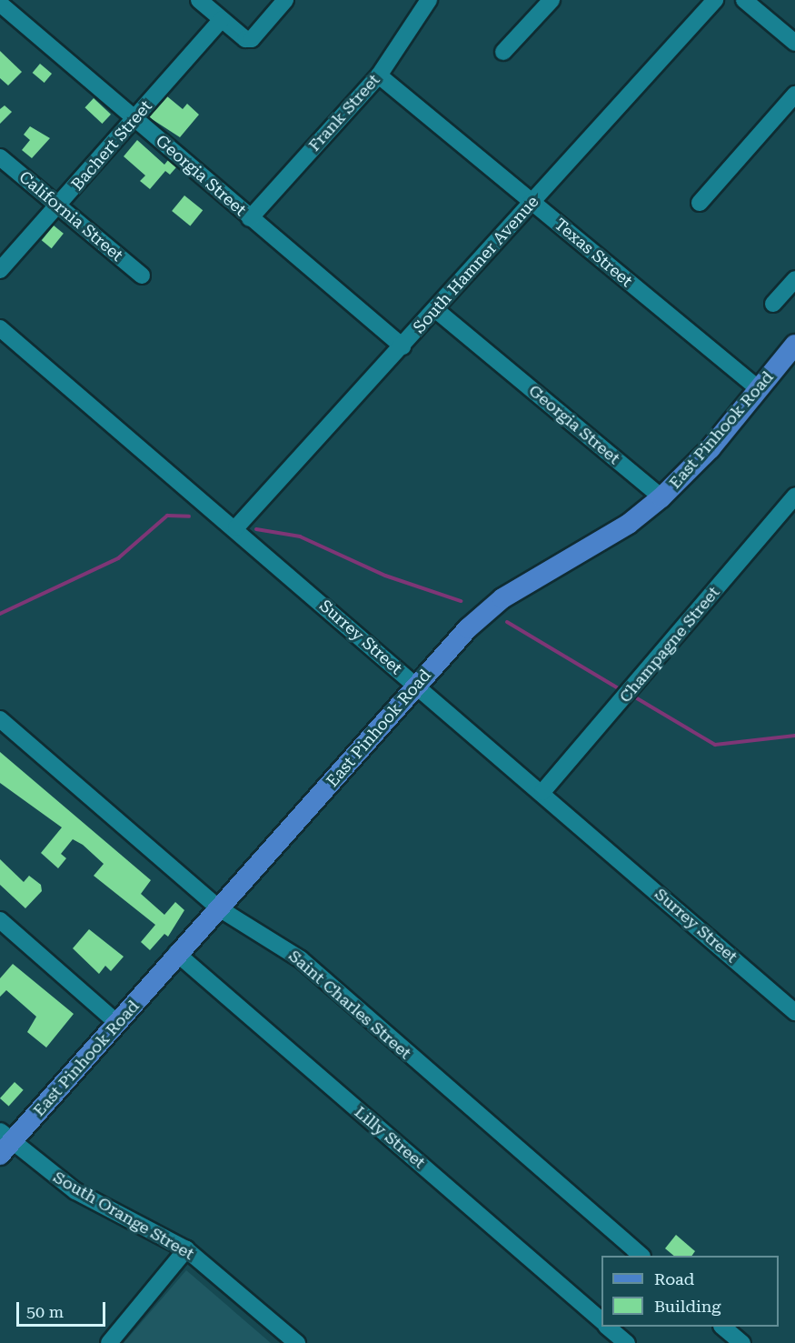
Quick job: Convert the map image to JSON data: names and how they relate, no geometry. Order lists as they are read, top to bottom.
{
  "streets": {
    "main road": ["East Pinhook Road"],
    "street": [
      "Frank Street",
      "Bachert Street",
      "Georgia Street",
      "California Street",
      "Texas Street",
      "South Hamner Avenue",
      "Surrey Street",
      "Champagne Street",
      "Saint Charles Street",
      "Lilly Street",
      "South Orange Street"
    ]
  },
  "crossings": [
    ["Frank Street", "Georgia Street"],
    ["Frank Street", "Texas Street"],
    ["Bachert Street", "Georgia Street"],
    ["Bachert Street", "California Street"],
    ["Georgia Street", "South Hamner Avenue"],
    ["Georgia Street", "East Pinhook Road"],
    ["Texas Street", "South Hamner Avenue"],
    ["Texas Street", "East Pinhook Road"],
    ["South Hamner Avenue", "Surrey Street"],
    ["East Pinhook Road", "Surrey Street"],
    ["East Pinhook Road", "Saint Charles Street"],
    ["East Pinhook Road", "Lilly Street"],
    ["East Pinhook Road", "South Orange Street"],
    ["Surrey Street", "Champagne Street"]
  ],
  "legend": ["Road", "Building"],
  "scale_bar": "50 m"
}
